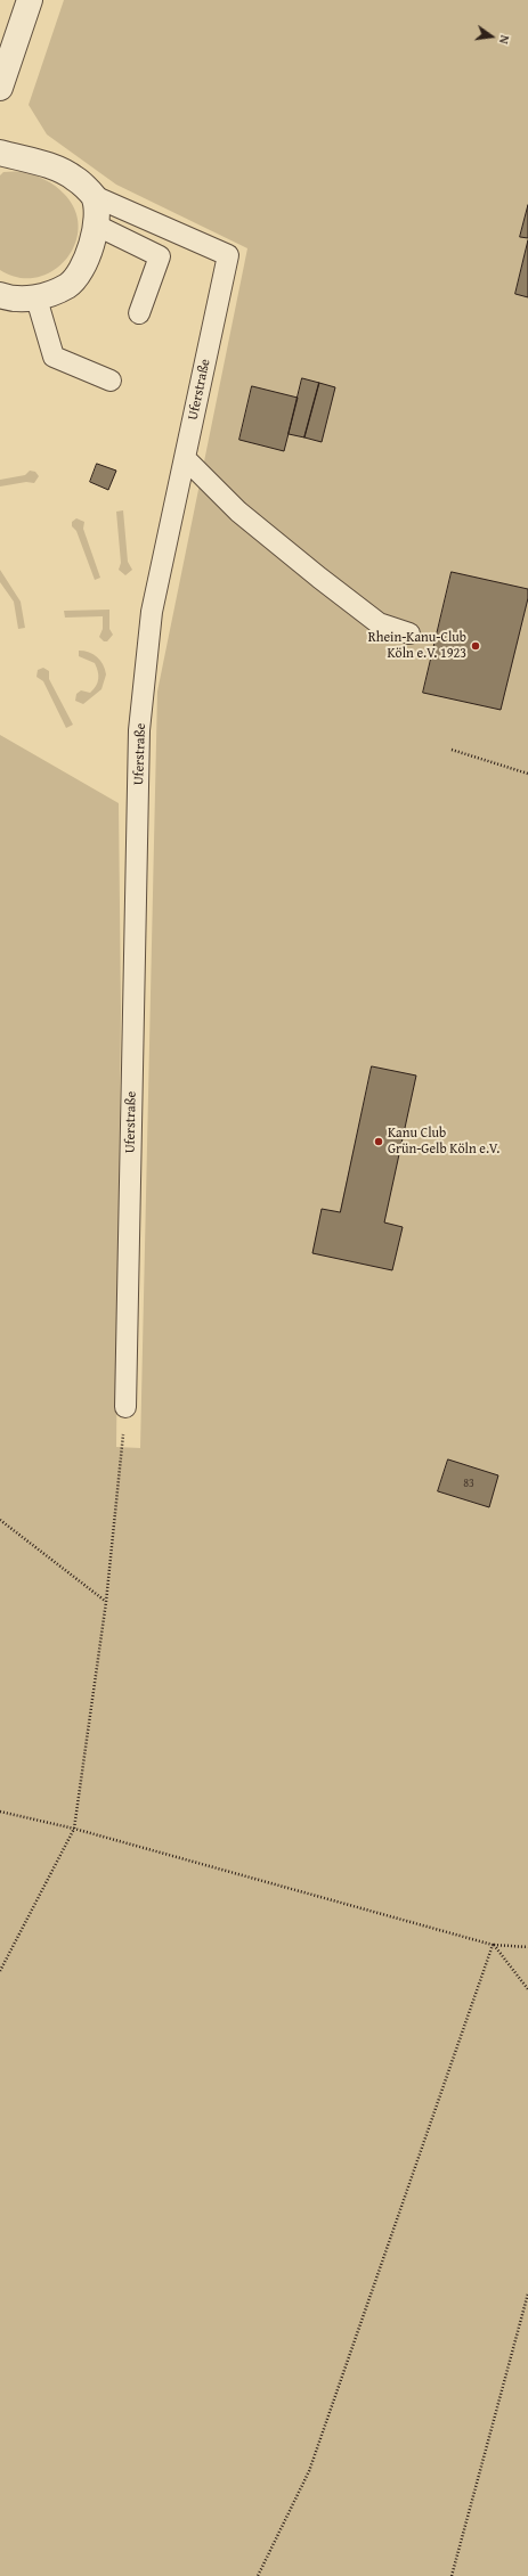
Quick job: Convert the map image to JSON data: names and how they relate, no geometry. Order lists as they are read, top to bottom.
{
  "streets": {
    "street": ["Uferstraße"]
  },
  "places": ["Rhein-Kanu-Club Köln e.V. 1923", "Kanu Club Grün-Gelb Köln e.V."],
  "house_numbers": ["83"],
  "north": "right"
}
